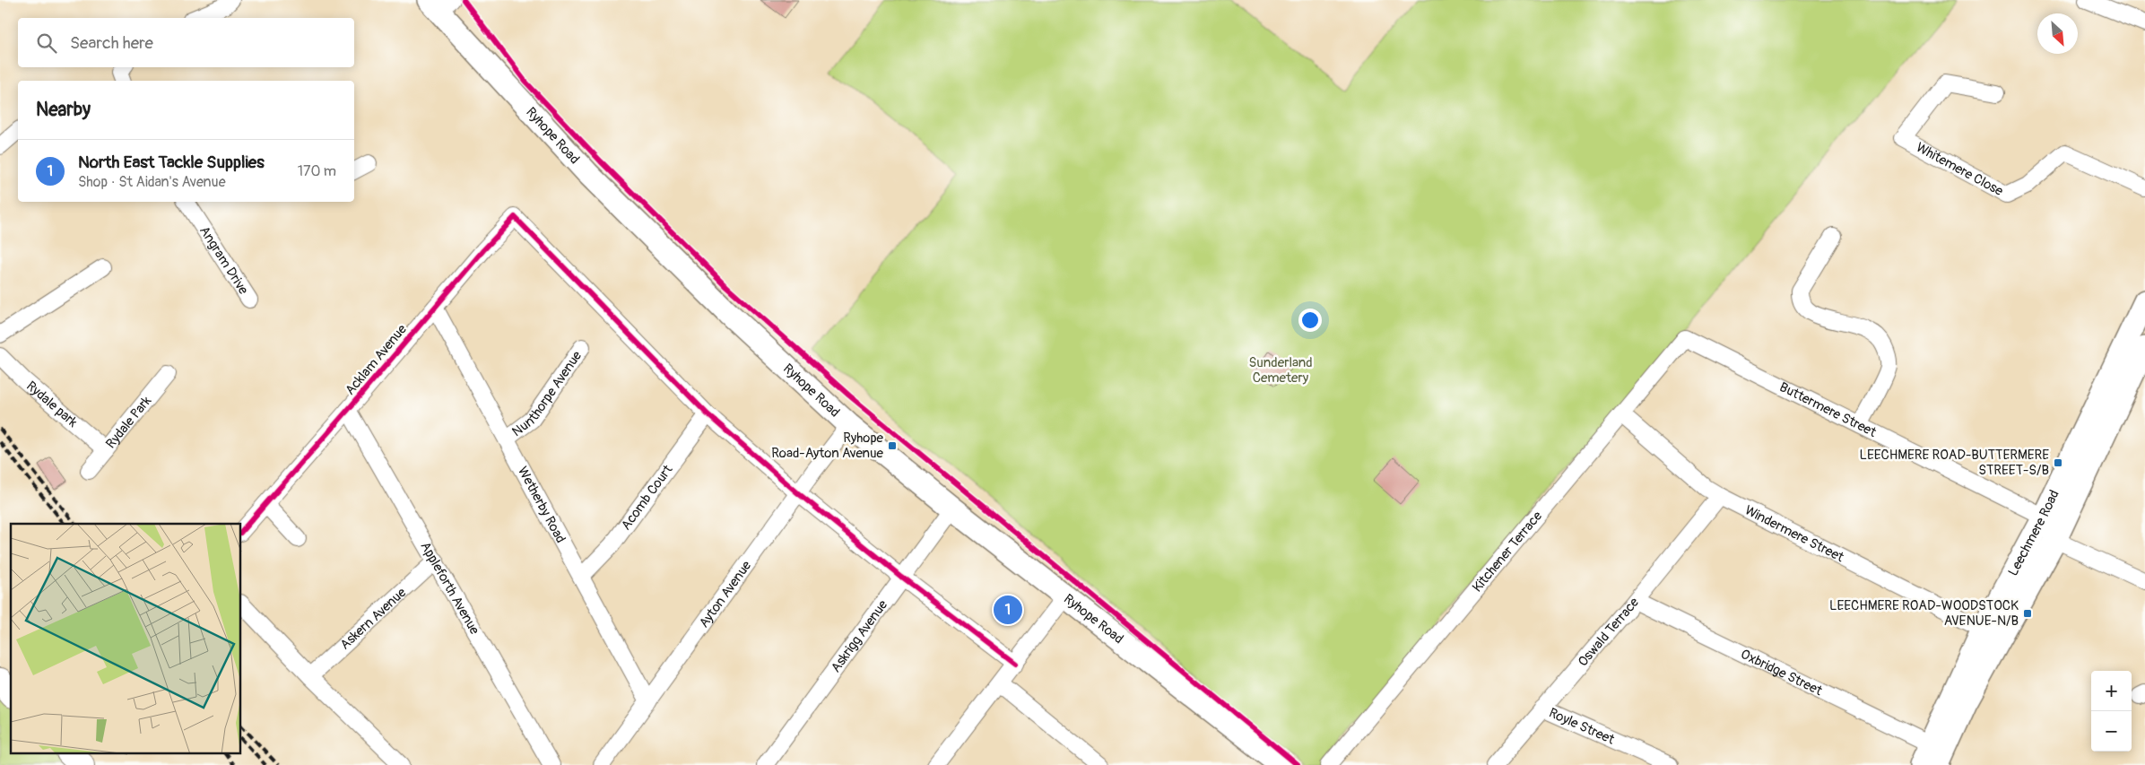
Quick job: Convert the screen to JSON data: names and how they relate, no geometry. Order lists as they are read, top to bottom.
{
  "streets": {
    "main road": ["Ryhope Road", "Leechmere Road"],
    "street": [
      "Whitemere Close",
      "Angram Drive",
      "Acklam Avenue",
      "Nunthorpe Avenue",
      "Rydale park",
      "Buttermere Street",
      "Rydale Park",
      "Acomb Court",
      "Wetherby Road",
      "Windermere Street",
      "Kitchener Terrace",
      "Appleforth Avenue",
      "Ayton Avenue",
      "Askern Avenue",
      "Oswald Terrace",
      "Askrigg Avenue",
      "Oxbridge Street",
      "Royle Street"
    ]
  },
  "crossings": [
    ["Ryhope Road", "Ayton Avenue"],
    ["Ryhope Road", "Askrigg Avenue"],
    ["Acklam Avenue", "Acomb Court"],
    ["Acklam Avenue", "Wetherby Road"],
    ["Acklam Avenue", "Appleforth Avenue"],
    ["Nunthorpe Avenue", "Wetherby Road"],
    ["Rydale park", "Rydale Park"],
    ["Buttermere Street", "Leechmere Road"],
    ["Buttermere Street", "Kitchener Terrace"],
    ["Acomb Court", "Wetherby Road"],
    ["Wetherby Road", "Ayton Avenue"],
    ["Windermere Street", "Leechmere Road"],
    ["Windermere Street", "Kitchener Terrace"],
    ["Windermere Street", "Oswald Terrace"],
    ["Leechmere Road", "Oxbridge Street"],
    ["Appleforth Avenue", "Askern Avenue"],
    ["Oswald Terrace", "Oxbridge Street"],
    ["Oswald Terrace", "Royle Street"]
  ],
  "parks": ["Sunderland Cemetery"],
  "places": {
    "transit": ["Ryhope Road-Ayton Avenue", "LEECHMERE ROAD-BUTTERMERE STREET-S/B", "LEECHMERE ROAD-WOODSTOCK AVENUE-N/B"]
  },
  "north": "bottom right",
  "page": {
    "search": "Search here",
    "heading": "Nearby",
    "list": [
      {
        "mark": "1",
        "name": "North East Tackle Supplies",
        "note": "Shop · St Aidan's Avenue",
        "value": "170 m"
      }
    ],
    "pins": "1",
    "map_buttons": ["+", "−"]
  }
}
